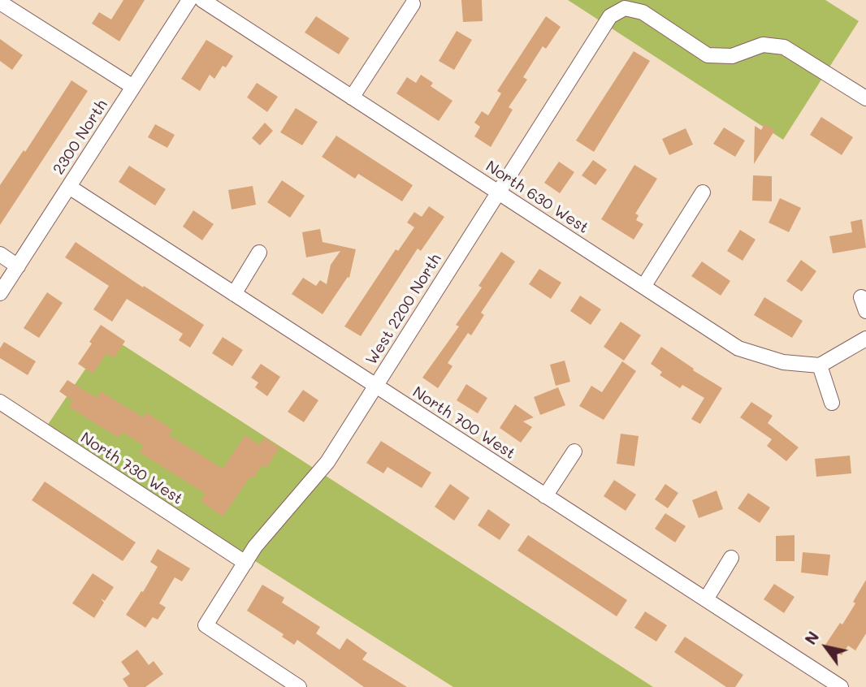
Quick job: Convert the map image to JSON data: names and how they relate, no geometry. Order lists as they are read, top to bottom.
{
  "streets": {
    "street": [
      "2300 North",
      "North 630 West",
      "West 2200 North",
      "North 700 West",
      "North 730 West"
    ]
  },
  "crossings": [
    ["2300 North", "North 700 West"],
    ["North 630 West", "West 2200 North"],
    ["West 2200 North", "North 700 West"],
    ["West 2200 North", "North 730 West"]
  ],
  "north": "top left"
}
